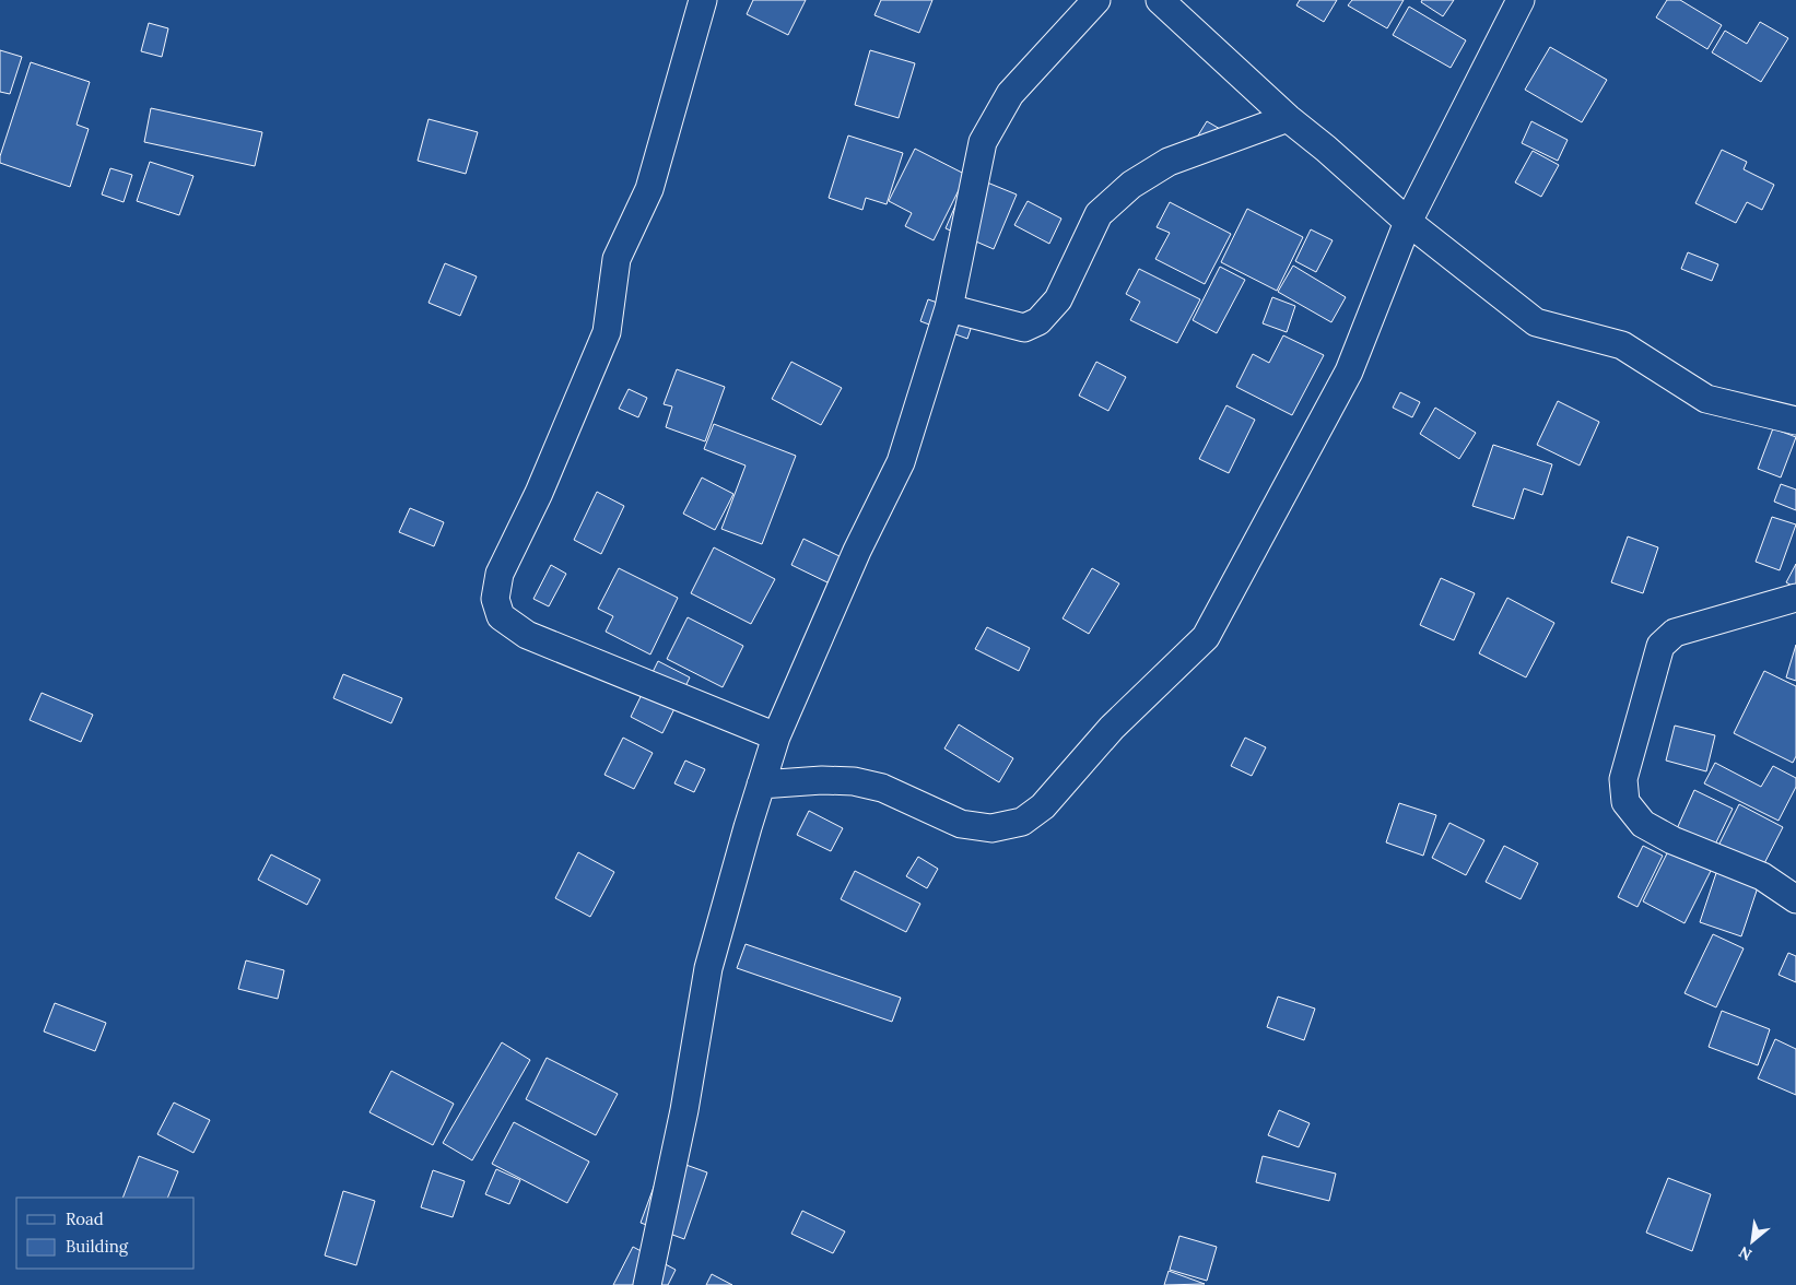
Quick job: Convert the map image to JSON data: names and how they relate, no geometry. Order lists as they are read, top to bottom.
{
  "legend": ["Road", "Building"],
  "north": "bottom left"
}
